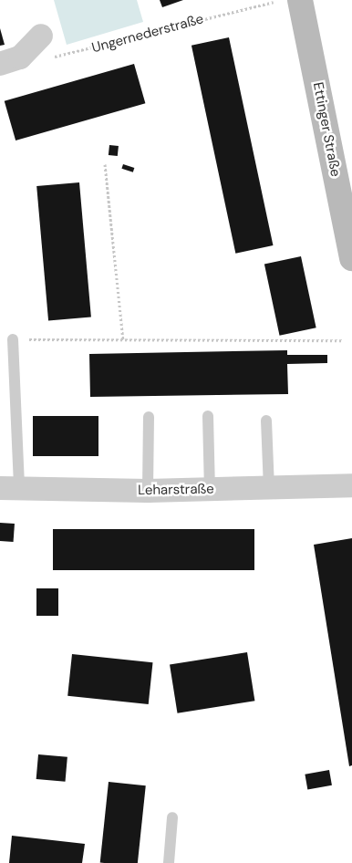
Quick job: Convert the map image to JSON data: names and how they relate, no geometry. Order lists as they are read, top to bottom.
{
  "streets": {
    "main road": ["Ettinger Straße"],
    "street": ["Leharstraße"],
    "path": ["Ungernederstraße"]
  }
}
